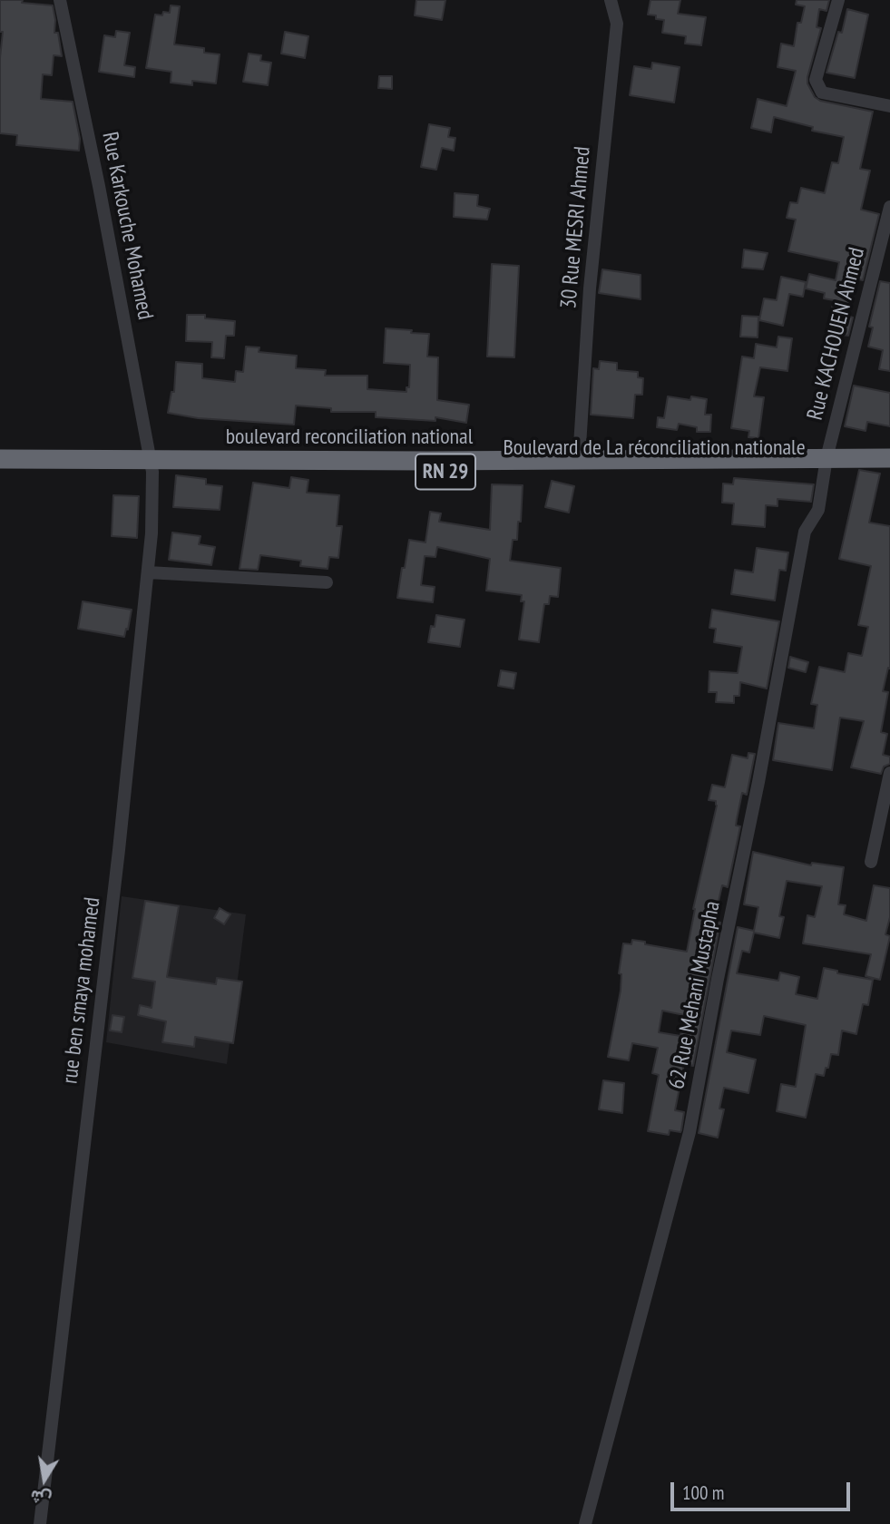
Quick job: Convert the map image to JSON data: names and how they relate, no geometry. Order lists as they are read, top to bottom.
{
  "streets": {
    "highway": ["boulevard reconciliation national", "Boulevard de La réconciliation nationale", "RN 29"],
    "street": [
      "Rue Karkouche Mohamed",
      "30 Rue MESRI Ahmed",
      "Rue KACHOUEN Ahmed",
      "rue ben smaya mohamed",
      "62 Rue Mehani Mustapha"
    ]
  },
  "crossings": [
    ["Rue Karkouche Mohamed", "boulevard reconciliation national"],
    ["Rue Karkouche Mohamed", "Boulevard de La réconciliation nationale"],
    ["Rue Karkouche Mohamed", "rue ben smaya mohamed"],
    ["30 Rue MESRI Ahmed", "boulevard reconciliation national"],
    ["Rue KACHOUEN Ahmed", "boulevard reconciliation national"],
    ["Rue KACHOUEN Ahmed", "Boulevard de La réconciliation nationale"],
    ["Rue KACHOUEN Ahmed", "62 Rue Mehani Mustapha"],
    ["boulevard reconciliation national", "Boulevard de La réconciliation nationale"],
    ["boulevard reconciliation national", "rue ben smaya mohamed"],
    ["boulevard reconciliation national", "62 Rue Mehani Mustapha"],
    ["Boulevard de La réconciliation nationale", "rue ben smaya mohamed"],
    ["Boulevard de La réconciliation nationale", "62 Rue Mehani Mustapha"]
  ],
  "scale_bar": "100 m",
  "north": "bottom"
}
